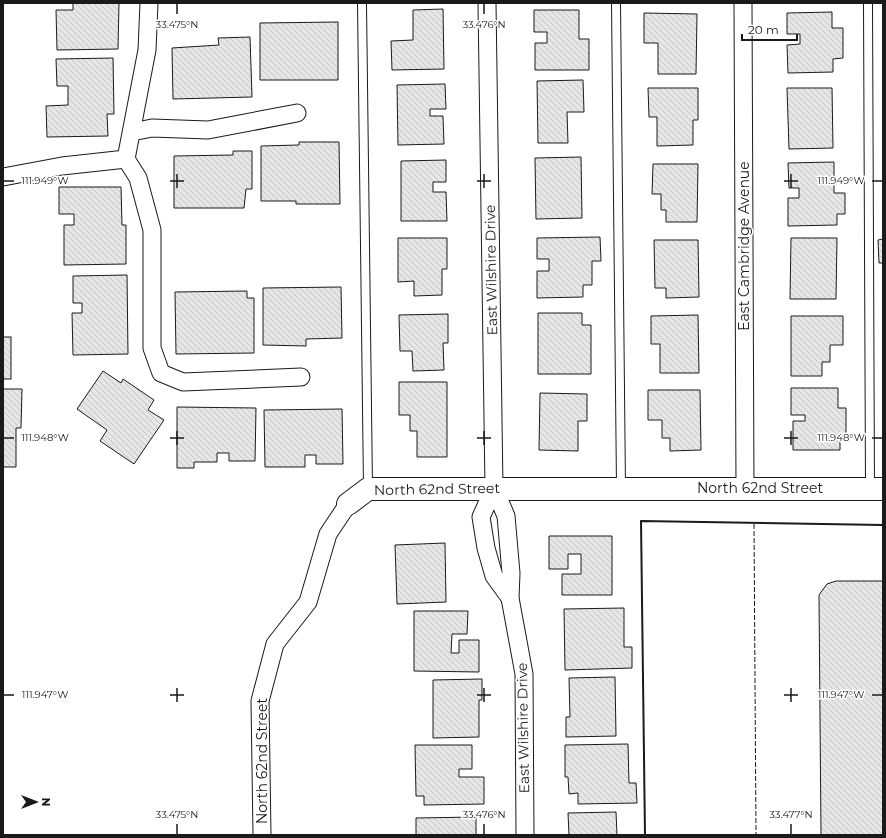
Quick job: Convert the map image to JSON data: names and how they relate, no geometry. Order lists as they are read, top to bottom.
{
  "streets": {
    "street": ["East Cambridge Avenue", "East Wilshire Drive", "North 62nd Street"]
  },
  "crossings": [
    ["East Cambridge Avenue", "North 62nd Street"],
    ["East Wilshire Drive", "North 62nd Street"]
  ],
  "scale_bar": "20 m",
  "north": "right",
  "coordinates": [
    "33.475°N",
    "33.476°N",
    "111.949°W",
    "111.948°W",
    "111.947°W",
    "33.477°N"
  ]
}
